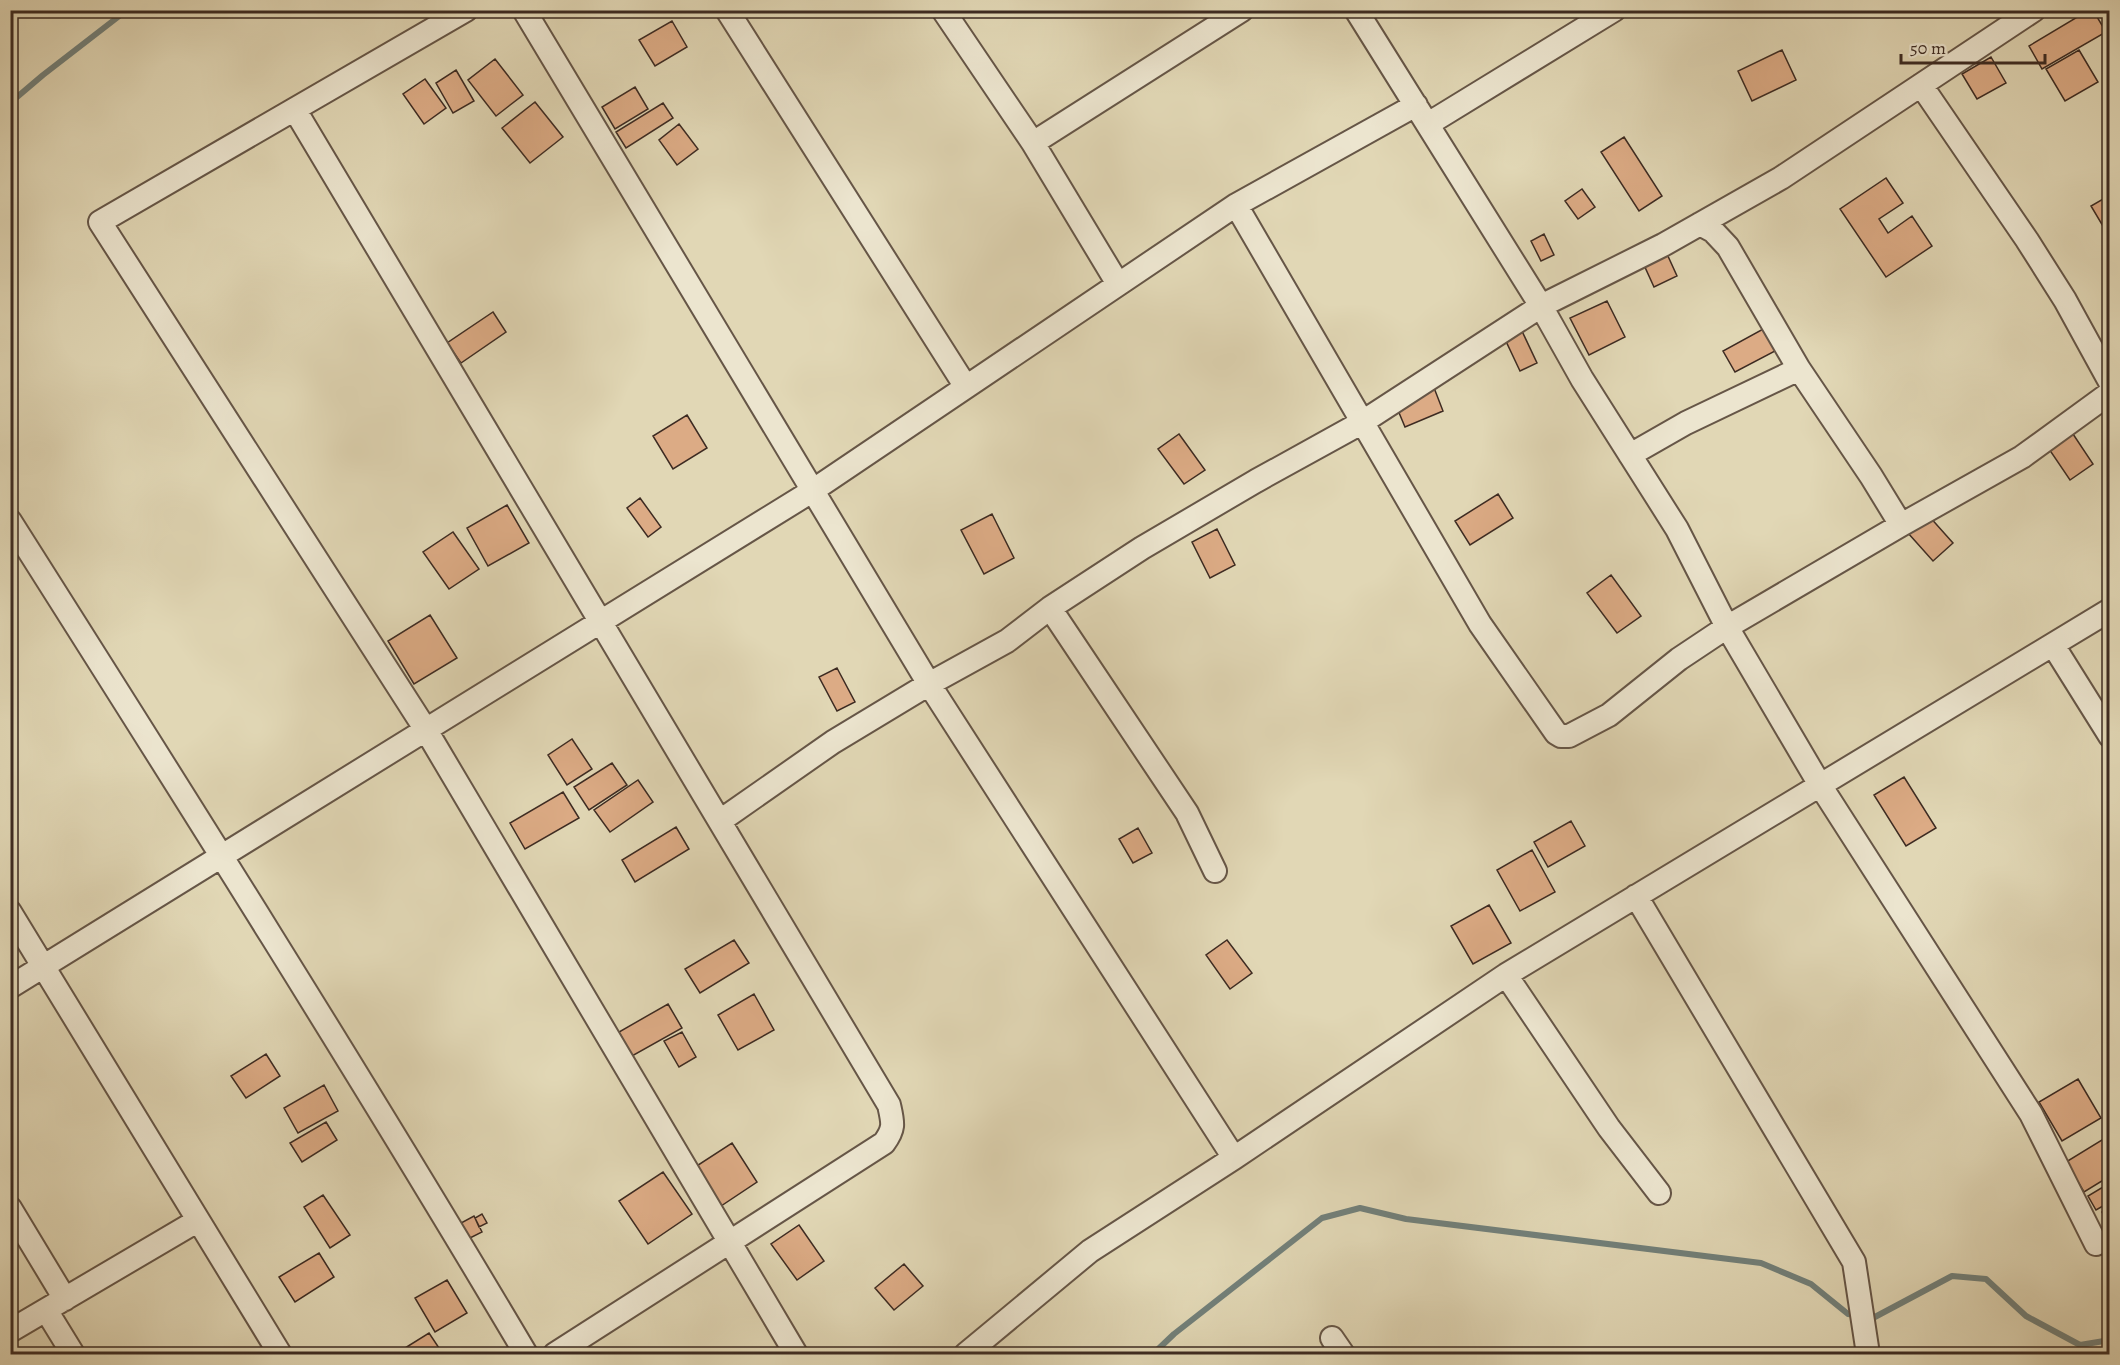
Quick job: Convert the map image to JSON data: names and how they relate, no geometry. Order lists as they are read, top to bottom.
{
  "scale_bar": "50 m"
}
